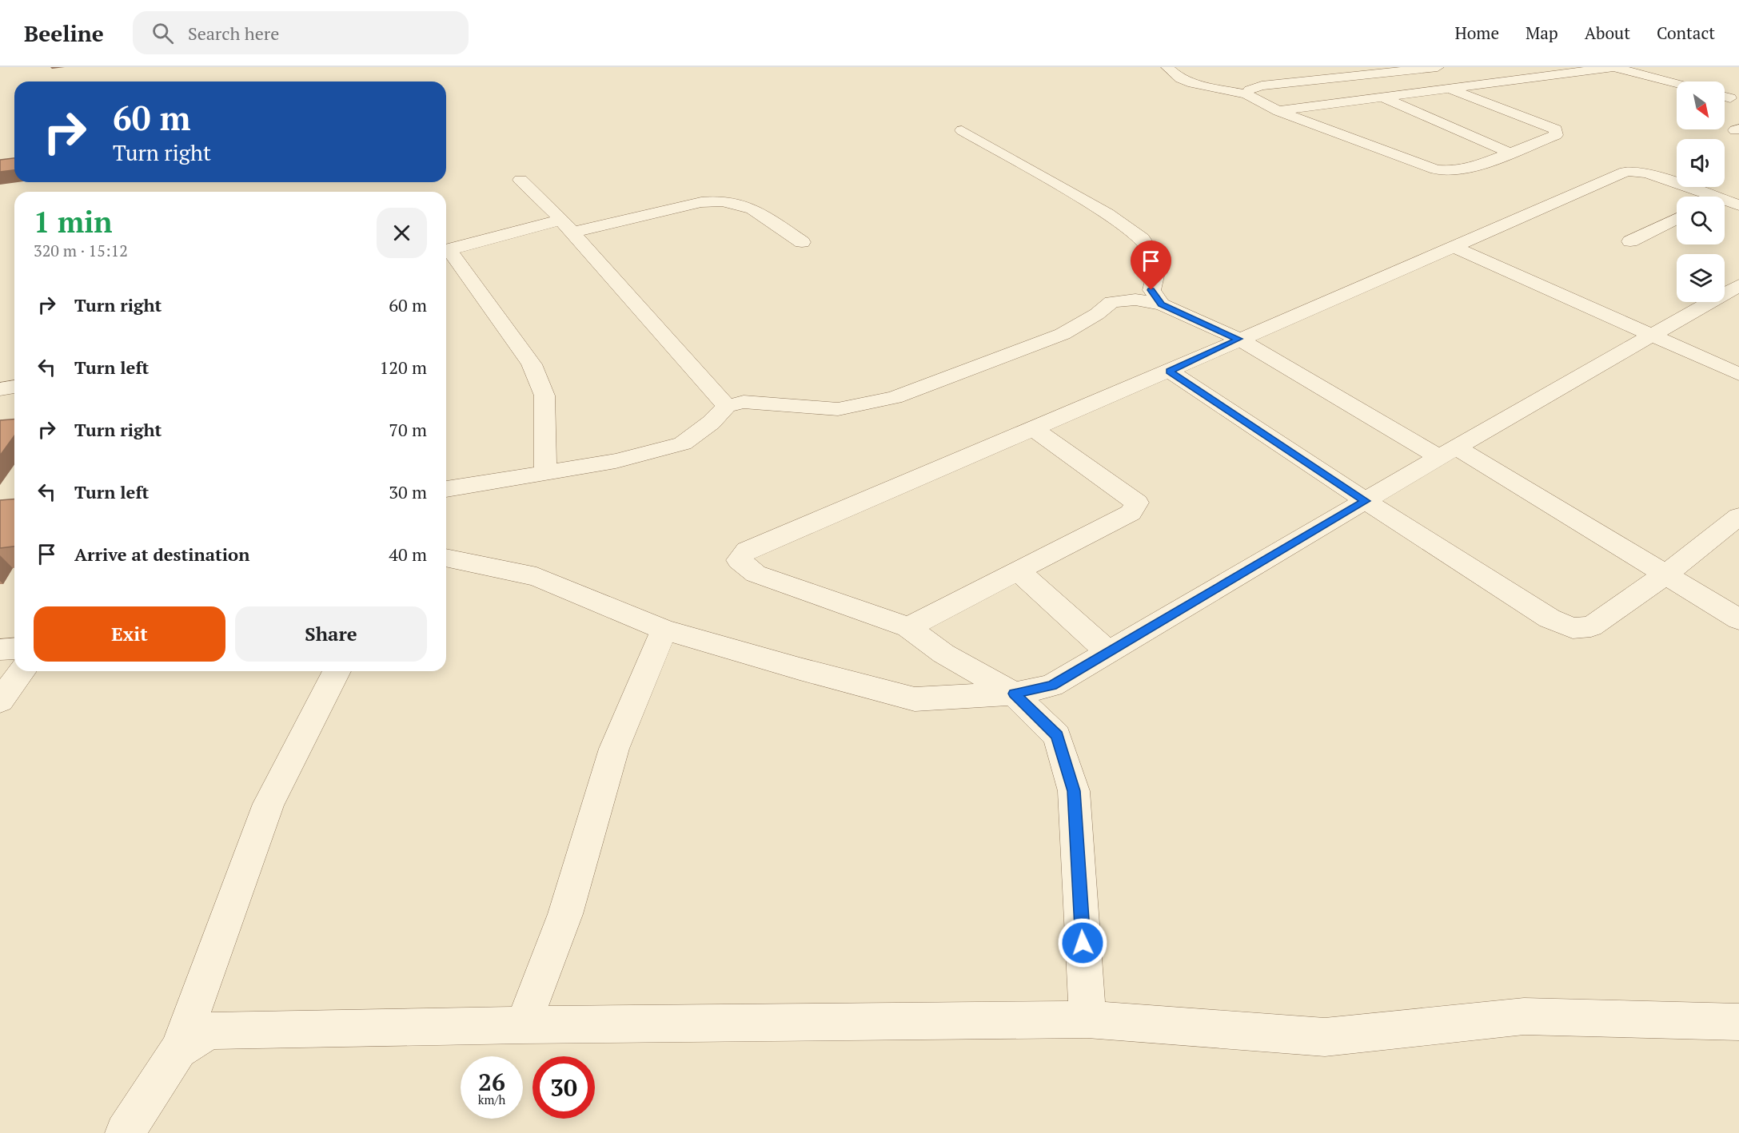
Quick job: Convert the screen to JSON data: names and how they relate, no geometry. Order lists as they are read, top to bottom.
{
  "north": "bottom right",
  "page": {
    "header": "Beeline",
    "search": "Search here",
    "nav": [
      "Home",
      "Map",
      "About",
      "Contact"
    ],
    "turn": ["60 m", "Turn right"],
    "heading": ["1 min", "320 m · 15:12"],
    "list": [
      {
        "name": "Turn right",
        "value": "60 m"
      },
      {
        "name": "Turn left",
        "value": "120 m"
      },
      {
        "name": "Turn right",
        "value": "70 m"
      },
      {
        "name": "Turn left",
        "value": "30 m"
      },
      {
        "name": "Arrive at destination",
        "value": "40 m"
      }
    ],
    "buttons": ["Exit", "Share"],
    "speed": "26 km/h",
    "limit": "30"
  }
}
